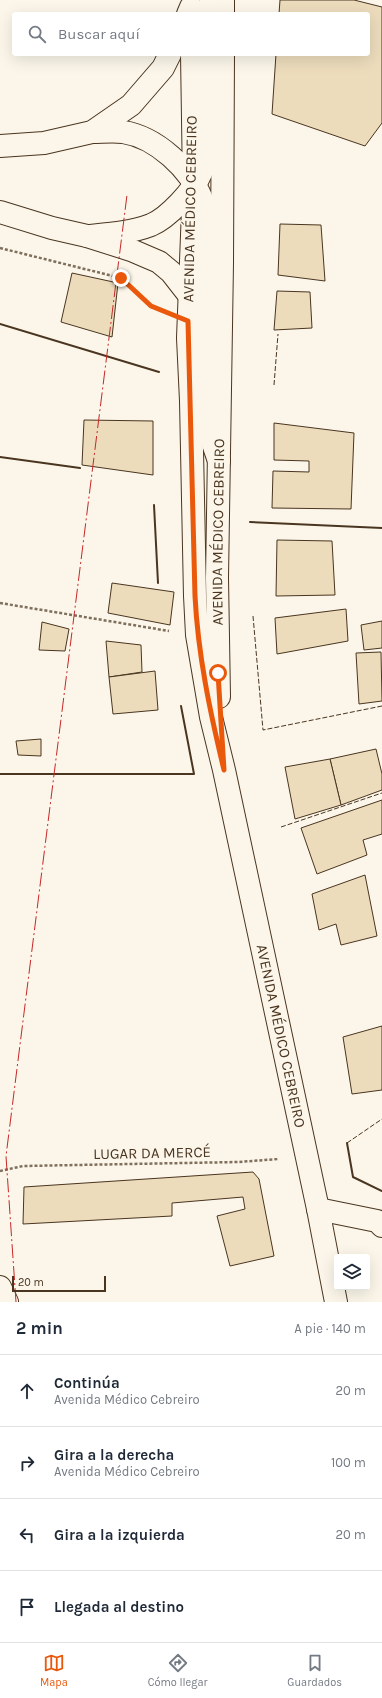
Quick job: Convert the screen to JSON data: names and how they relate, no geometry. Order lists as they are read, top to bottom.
{
  "streets": {
    "main road": ["AVENIDA MÉDICO CEBREIRO"],
    "path": ["LUGAR DA MERCÉ"]
  },
  "crossings": [
    ["AVENIDA MÉDICO CEBREIRO", "LUGAR DA MERCÉ"]
  ],
  "scale_bar": "20 m",
  "page": {
    "search": "Buscar aquí",
    "scale": "20 m",
    "heading": ["2 min", "A pie · 140 m"],
    "list": [
      ["Continúa", "Avenida Médico Cebreiro", "20 m"],
      ["Gira a la derecha", "Avenida Médico Cebreiro", "100 m"],
      ["Gira a la izquierda", "20 m"],
      "Llegada al destino"
    ],
    "nav": ["Mapa", "Cómo llegar", "Guardados"]
  }
}
